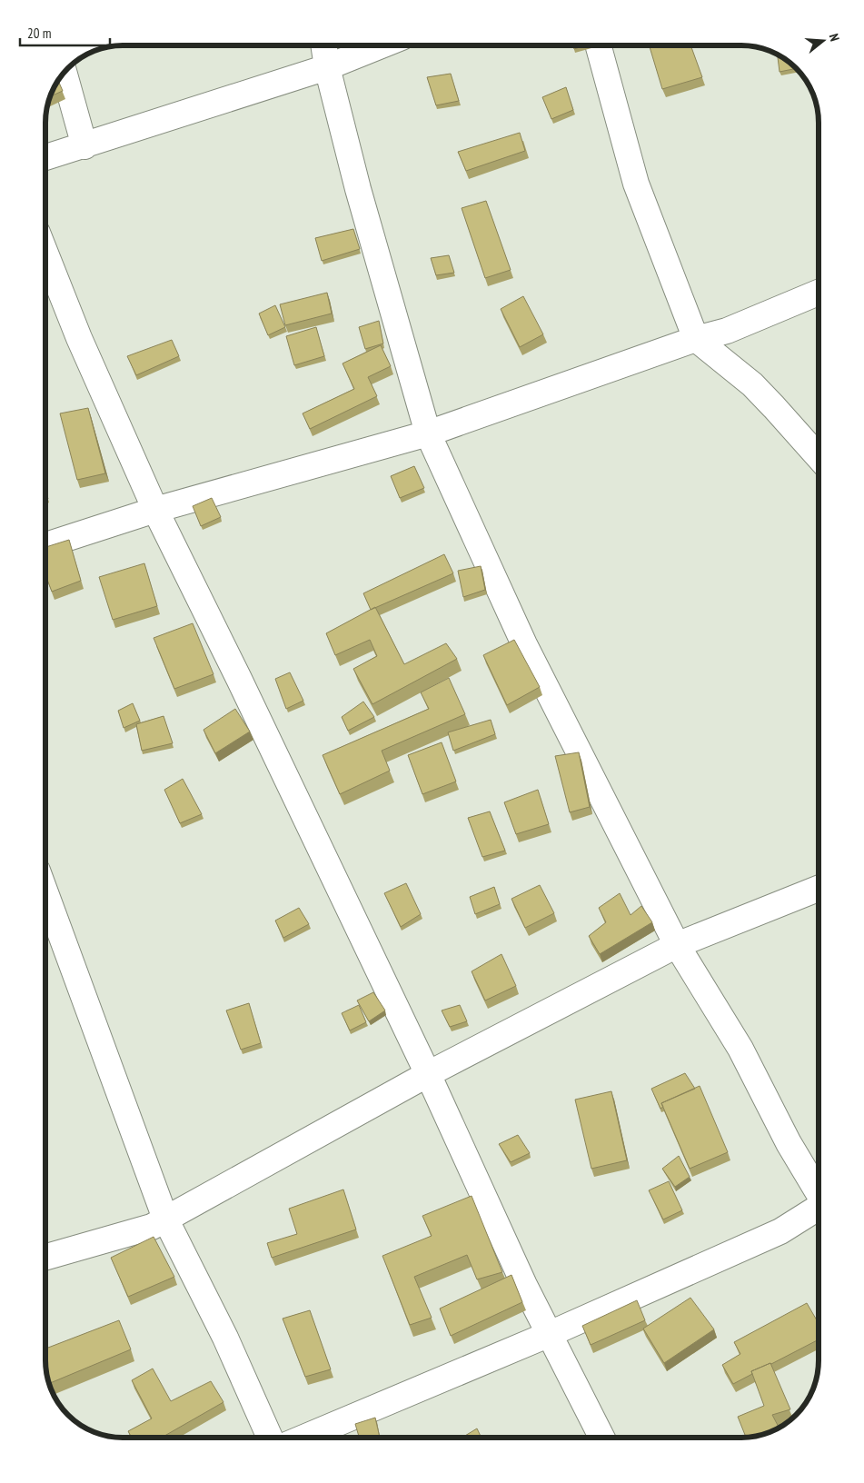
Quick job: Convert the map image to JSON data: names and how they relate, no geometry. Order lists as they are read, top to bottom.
{
  "scale_bar": "20 m",
  "north": "right"
}
